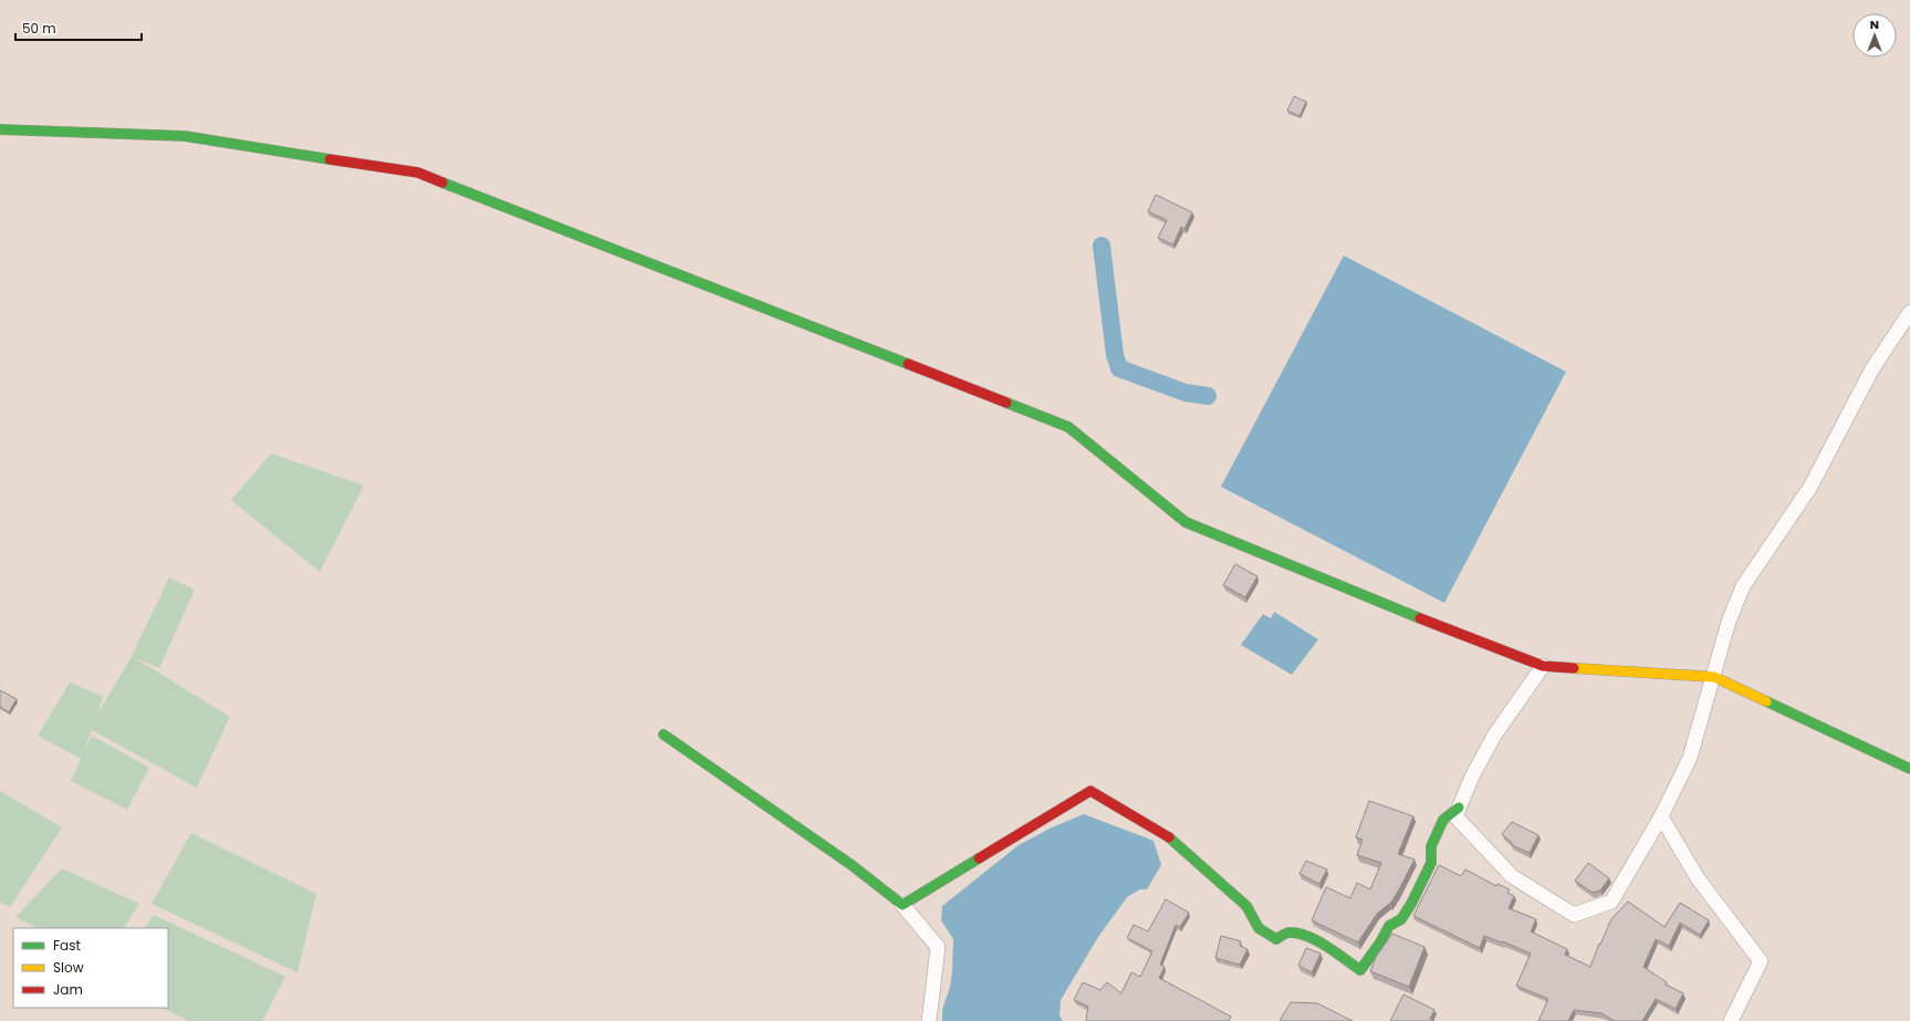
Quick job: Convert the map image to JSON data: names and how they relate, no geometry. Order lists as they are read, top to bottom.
{
  "legend": ["Fast", "Slow", "Jam"],
  "scale_bar": "50 m",
  "north": "top"
}
